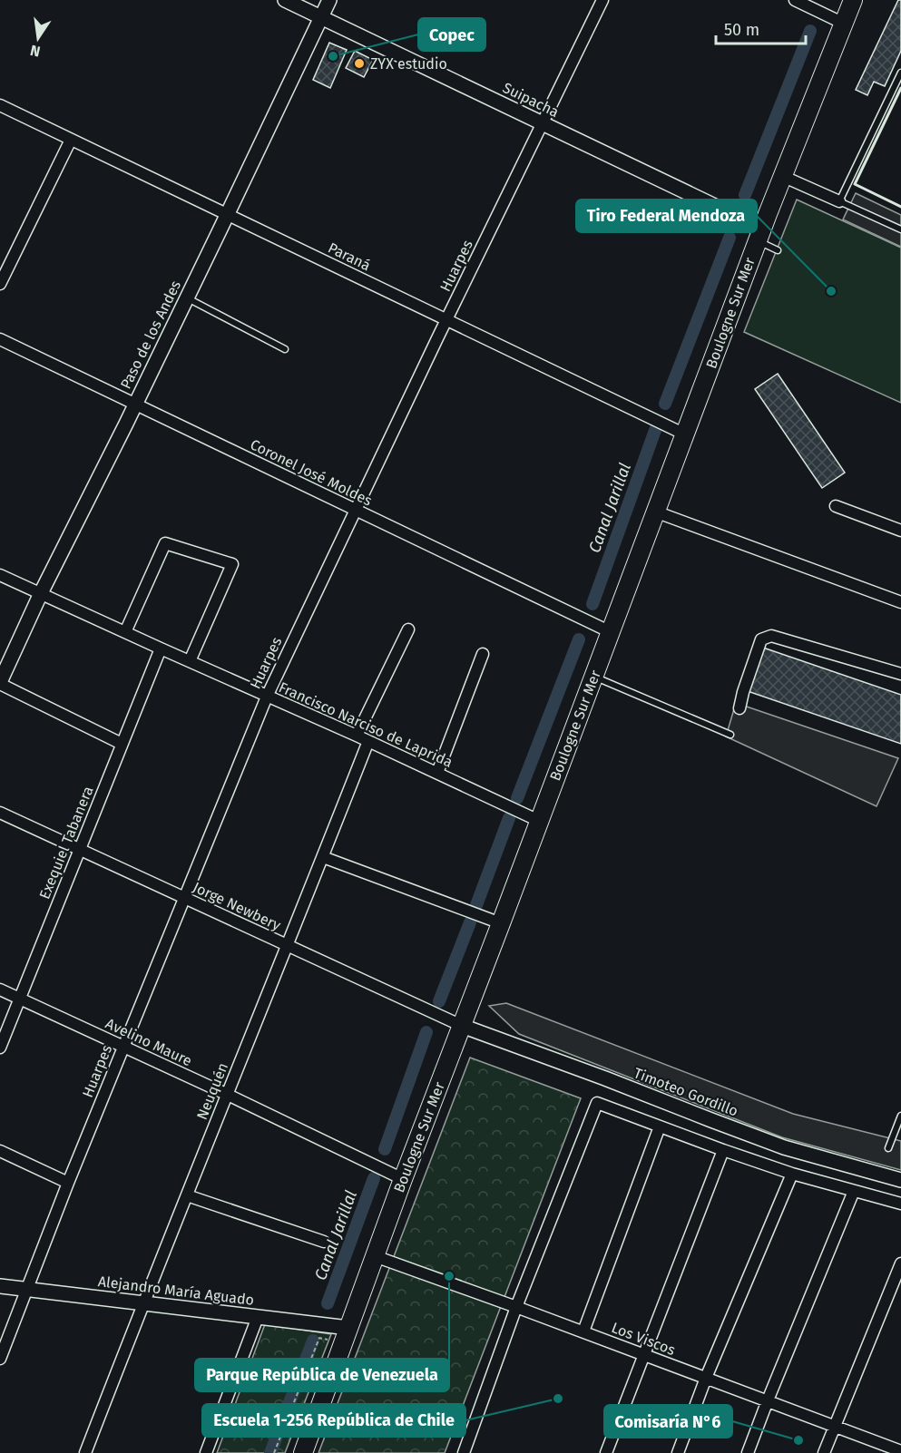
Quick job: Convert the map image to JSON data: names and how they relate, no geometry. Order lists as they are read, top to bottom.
{
  "streets": {
    "main road": ["Boulogne Sur Mer"],
    "street": [
      "Suipacha",
      "Paraná",
      "Huarpes",
      "Paso de los Andes",
      "Coronel José Moldes",
      "Francisco Narciso de Laprida",
      "Exequiel Tabanera",
      "Jorge Newbery",
      "Avelino Maure",
      "Neuquén",
      "Timoteo Gordillo",
      "Alejandro María Aguado",
      "Los Viscos"
    ]
  },
  "crossings": [
    ["Suipacha", "Huarpes"],
    ["Suipacha", "Boulogne Sur Mer"],
    ["Suipacha", "Paso de los Andes"],
    ["Paraná", "Huarpes"],
    ["Paraná", "Boulogne Sur Mer"],
    ["Paraná", "Paso de los Andes"],
    ["Huarpes", "Coronel José Moldes"],
    ["Huarpes", "Francisco Narciso de Laprida"],
    ["Huarpes", "Jorge Newbery"],
    ["Huarpes", "Avelino Maure"],
    ["Huarpes", "Alejandro María Aguado"],
    ["Boulogne Sur Mer", "Coronel José Moldes"],
    ["Boulogne Sur Mer", "Francisco Narciso de Laprida"],
    ["Boulogne Sur Mer", "Jorge Newbery"],
    ["Boulogne Sur Mer", "Avelino Maure"],
    ["Boulogne Sur Mer", "Timoteo Gordillo"],
    ["Boulogne Sur Mer", "Alejandro María Aguado"],
    ["Boulogne Sur Mer", "Los Viscos"],
    ["Paso de los Andes", "Coronel José Moldes"],
    ["Paso de los Andes", "Francisco Narciso de Laprida"],
    ["Francisco Narciso de Laprida", "Exequiel Tabanera"],
    ["Francisco Narciso de Laprida", "Neuquén"],
    ["Exequiel Tabanera", "Jorge Newbery"],
    ["Exequiel Tabanera", "Avelino Maure"],
    ["Jorge Newbery", "Neuquén"],
    ["Jorge Newbery", "Timoteo Gordillo"],
    ["Avelino Maure", "Neuquén"],
    ["Neuquén", "Alejandro María Aguado"]
  ],
  "water": ["Canal Jarillal"],
  "places": [
    "Copec",
    "ZYX estudio",
    "Tiro Federal Mendoza",
    "Parque República de Venezuela",
    "Escuela 1-256 República de Chile",
    "Comisaría N°6"
  ],
  "scale_bar": "50 m",
  "north": "bottom"
}
